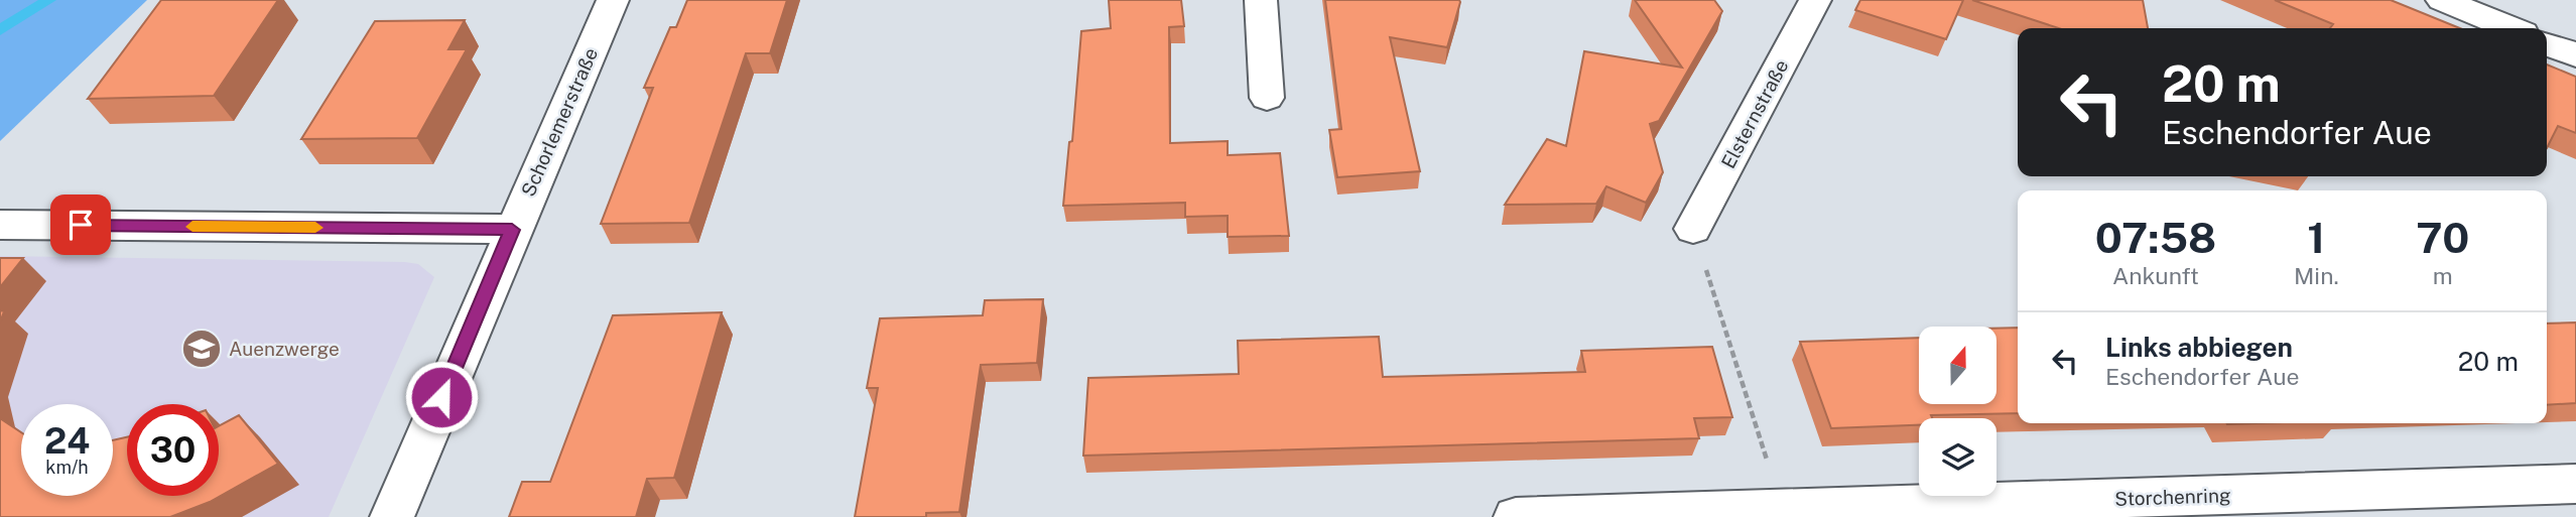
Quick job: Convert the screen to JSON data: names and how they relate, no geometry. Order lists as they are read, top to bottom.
{
  "streets": {
    "street": ["Elsternstraße", "Schorlemerstraße", "Storchenring"]
  },
  "places": {
    "school or university": ["Auenzwerge"]
  },
  "north": "top",
  "page": {
    "turn": ["20 m", "Eschendorfer Aue"],
    "eta": [
      "07:58",
      "Ankunft",
      "1",
      "Min.",
      "70",
      "m"
    ],
    "list": [
      {
        "name": "Links abbiegen",
        "note": "Eschendorfer Aue",
        "value": "20 m"
      }
    ],
    "speed": "24 km/h",
    "limit": "30"
  }
}
